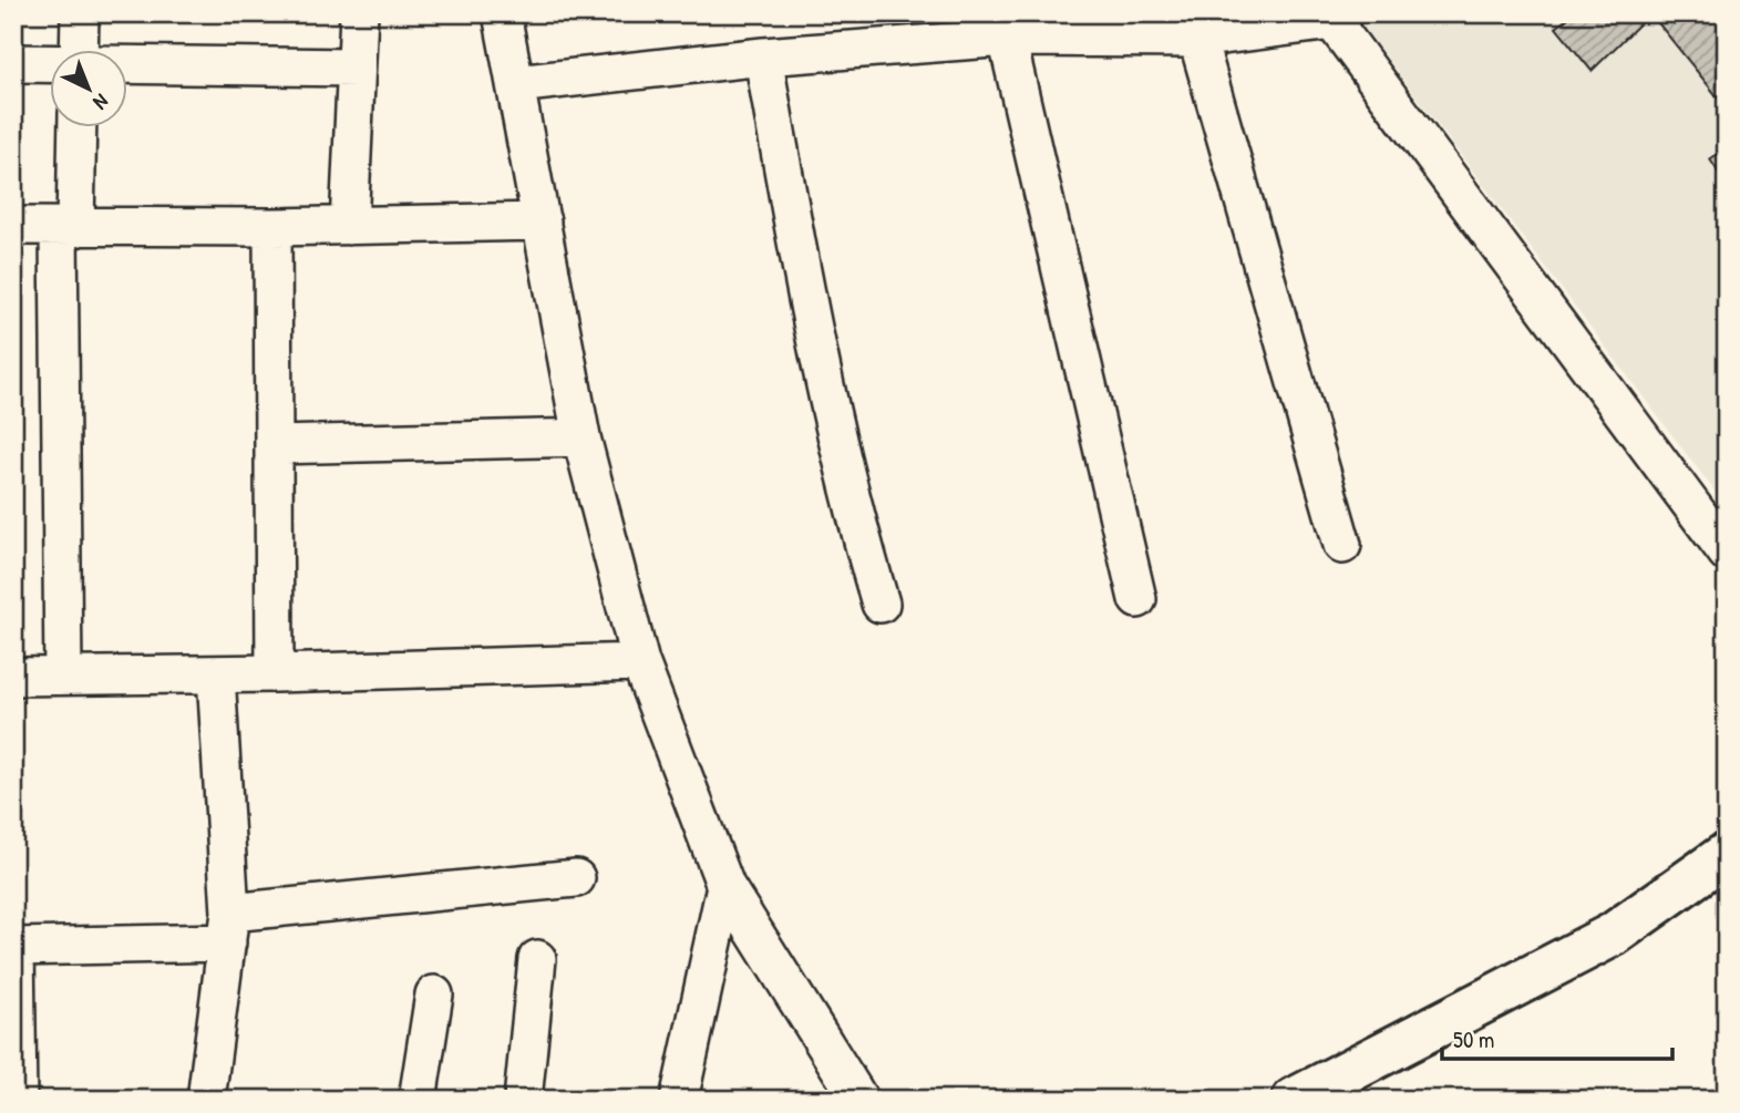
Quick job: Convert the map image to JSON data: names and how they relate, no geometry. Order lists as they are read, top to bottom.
{
  "scale_bar": "50 m",
  "north": "bottom right"
}
